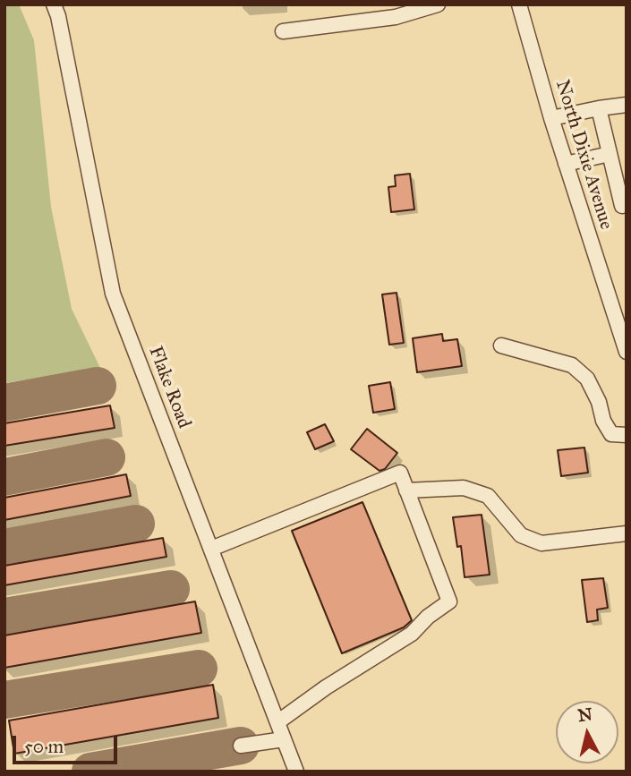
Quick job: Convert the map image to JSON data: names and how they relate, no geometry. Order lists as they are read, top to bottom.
{
  "streets": {
    "street": ["North Dixie Avenue", "Flake Road"]
  },
  "scale_bar": "50 m",
  "north": "top"
}
